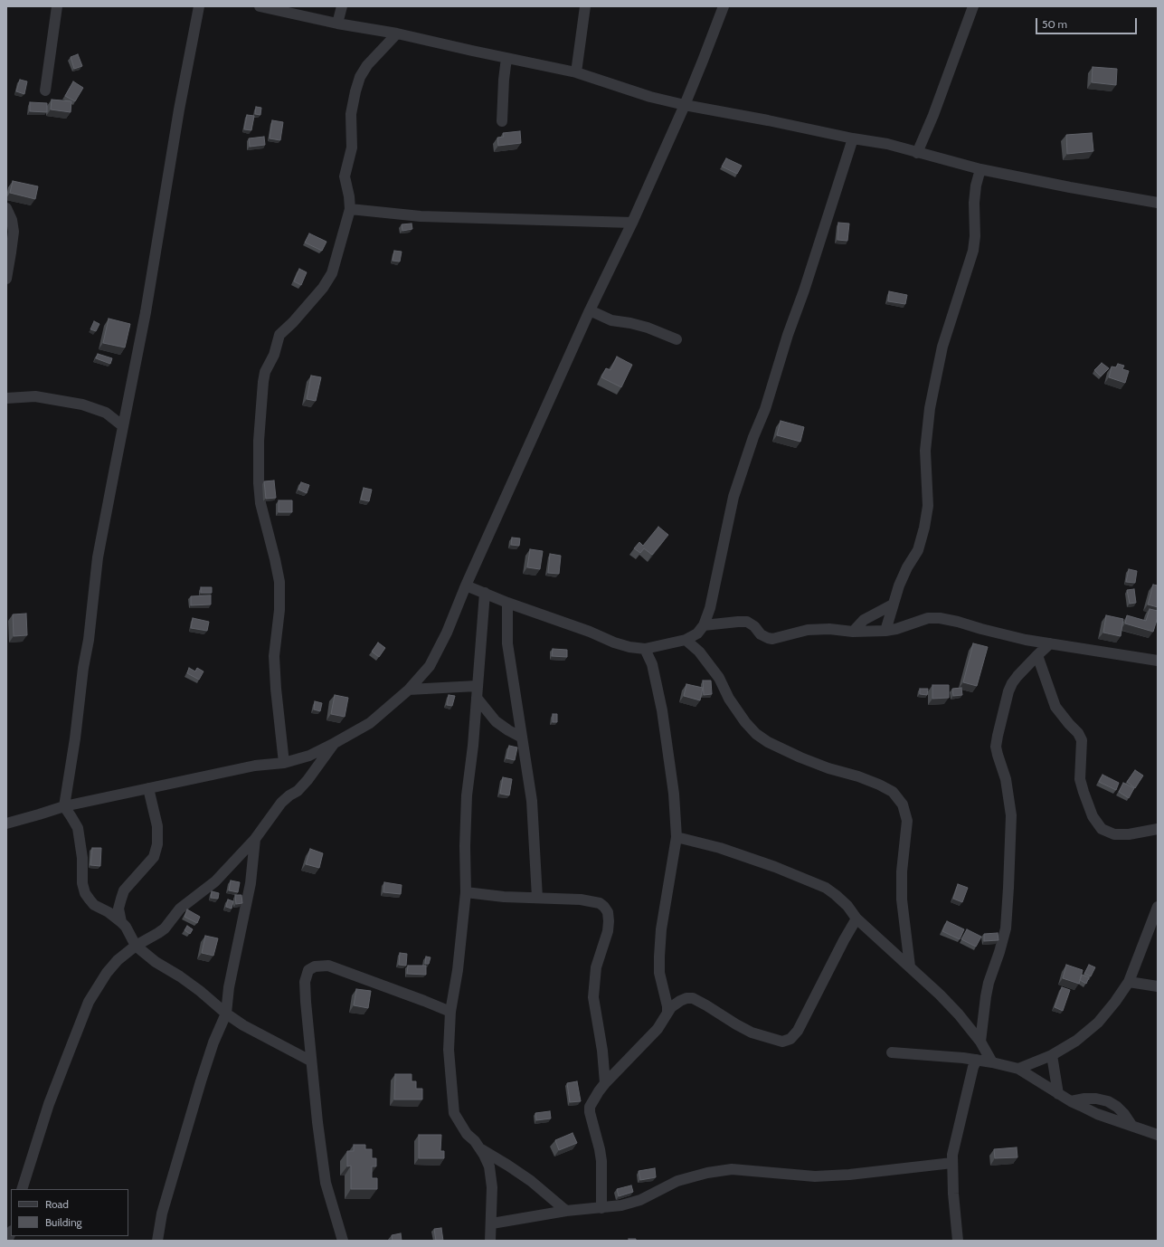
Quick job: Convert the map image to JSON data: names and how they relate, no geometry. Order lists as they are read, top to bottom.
{
  "legend": ["Road", "Building"],
  "scale_bar": "50 m"
}
